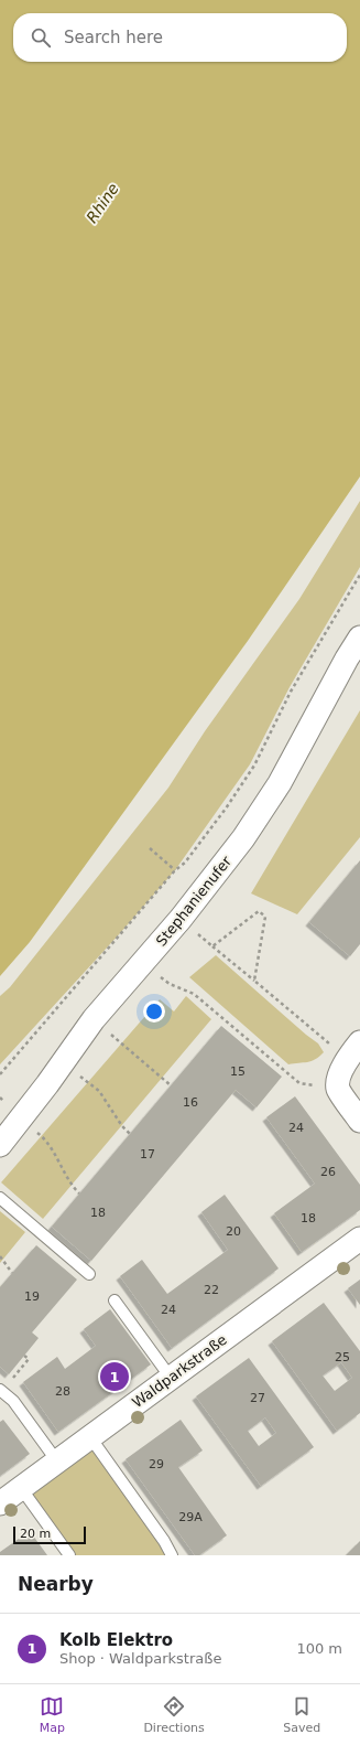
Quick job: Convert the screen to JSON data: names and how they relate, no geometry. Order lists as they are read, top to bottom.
{
  "streets": {
    "street": ["Stephanienufer", "Waldparkstraße"]
  },
  "water": ["Rhine"],
  "house_numbers": [
    "15",
    "16",
    "24",
    "17",
    "26",
    "18",
    "18",
    "20",
    "22",
    "19",
    "24",
    "25",
    "28",
    "27",
    "29",
    "29A"
  ],
  "scale_bar": "20 m",
  "page": {
    "search": "Search here",
    "pins": "1",
    "scale": "20 m",
    "heading": "Nearby",
    "list": [
      {
        "mark": "1",
        "name": "Kolb Elektro",
        "note": "Shop · Waldparkstraße",
        "value": "100 m"
      }
    ],
    "nav": ["Map", "Directions", "Saved"]
  }
}
